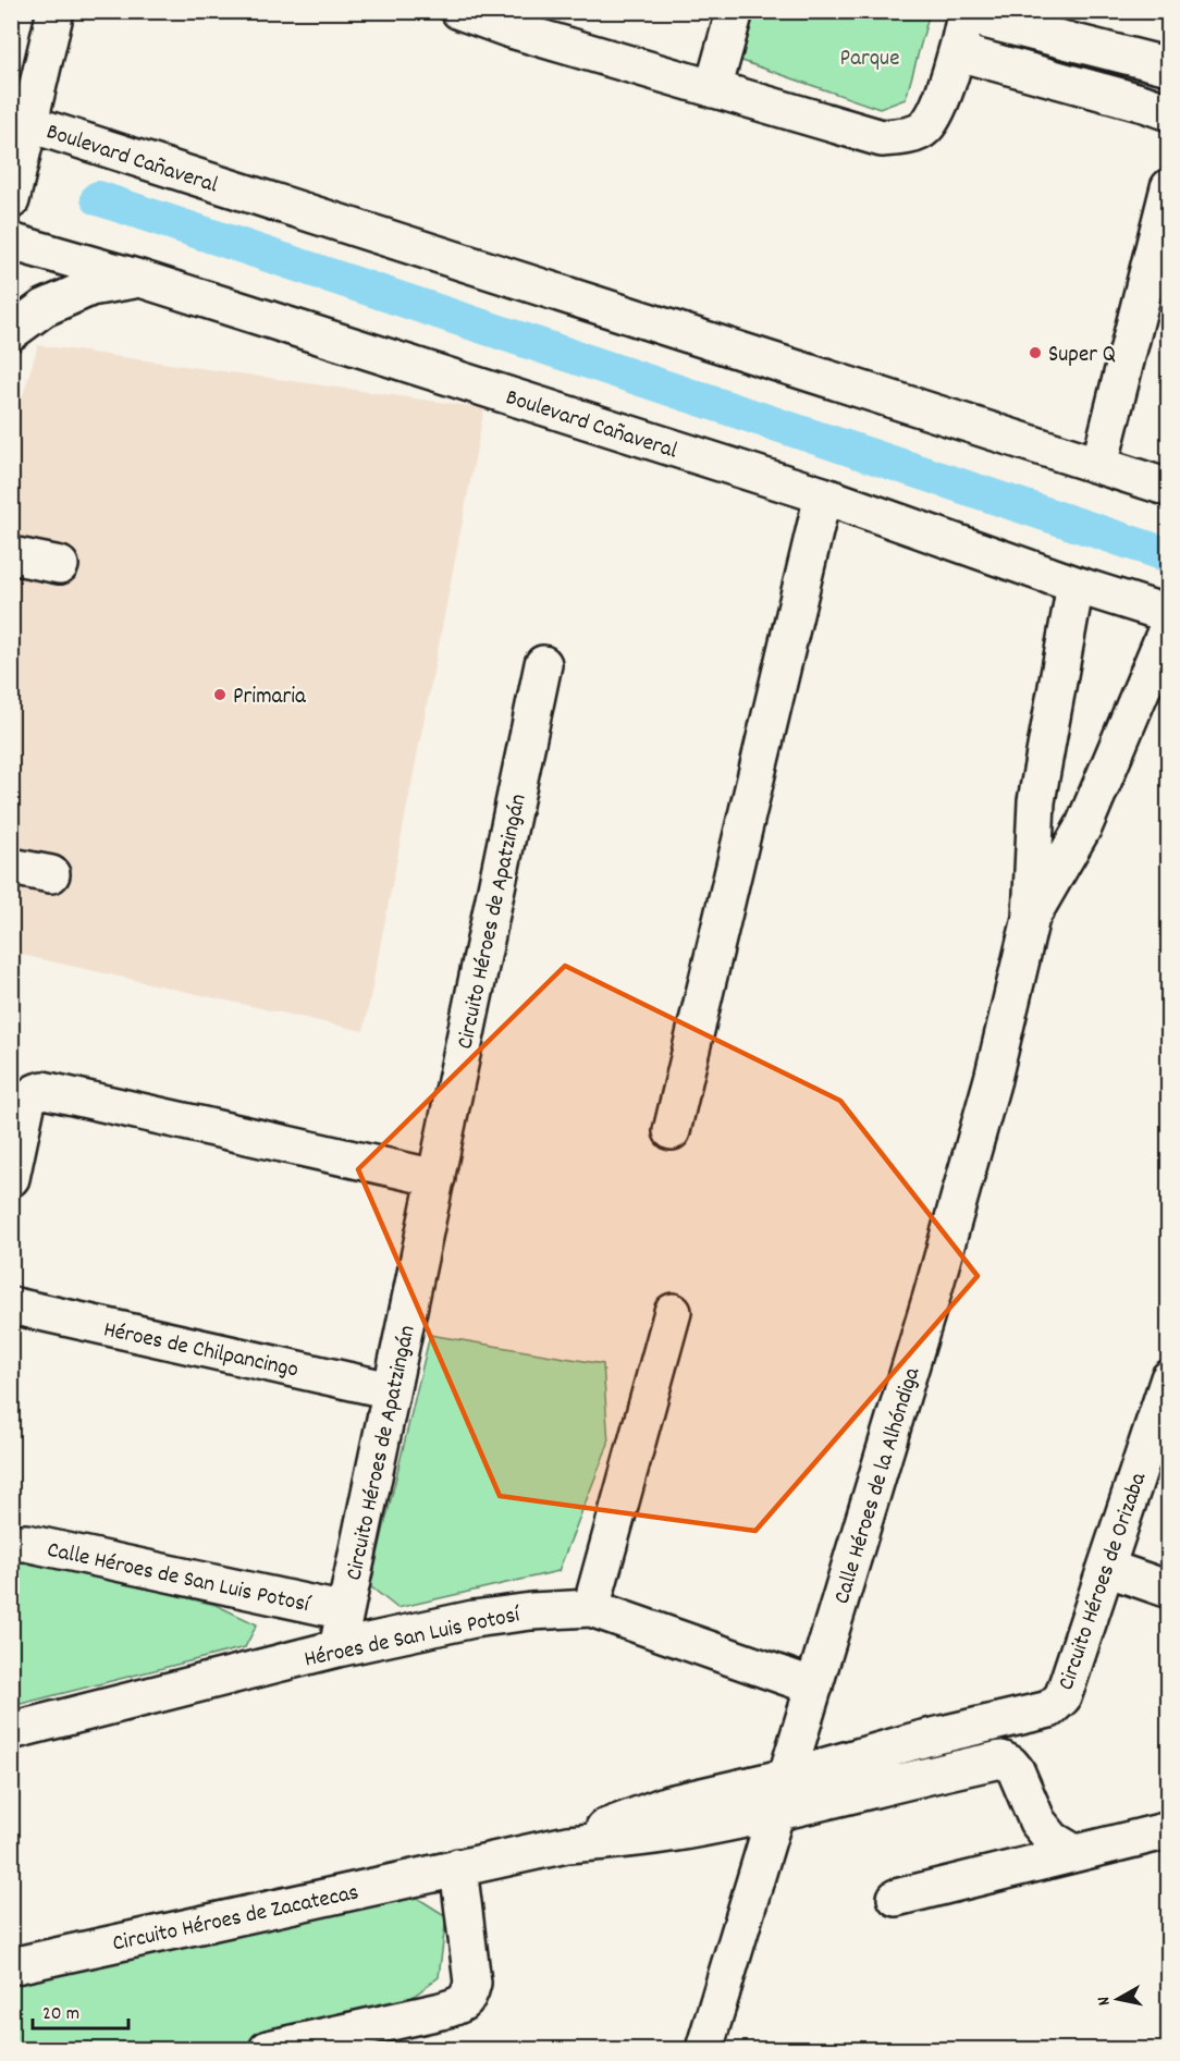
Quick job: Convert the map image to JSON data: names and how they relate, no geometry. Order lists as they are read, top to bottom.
{
  "streets": {
    "street": [
      "Boulevard Cañaveral",
      "Circuito Héroes de Apatzingán",
      "Héroes de Chilpancingo",
      "Calle Héroes de la Alhóndiga",
      "Calle Héroes de San Luis Potosí",
      "Circuito Héroes de Orizaba",
      "Héroes de San Luis Potosí",
      "Circuito Héroes de Zacatecas"
    ]
  },
  "crossings": [
    ["Boulevard Cañaveral", "Calle Héroes de la Alhóndiga"],
    ["Circuito Héroes de Apatzingán", "Héroes de Chilpancingo"],
    ["Circuito Héroes de Apatzingán", "Calle Héroes de San Luis Potosí"],
    ["Circuito Héroes de Apatzingán", "Héroes de San Luis Potosí"],
    ["Calle Héroes de la Alhóndiga", "Circuito Héroes de Orizaba"],
    ["Calle Héroes de la Alhóndiga", "Circuito Héroes de Zacatecas"],
    ["Circuito Héroes de Orizaba", "Circuito Héroes de Zacatecas"]
  ],
  "parks": ["Parque"],
  "places": ["Super Q", "Primaria"],
  "scale_bar": "20 m",
  "north": "left"
}
